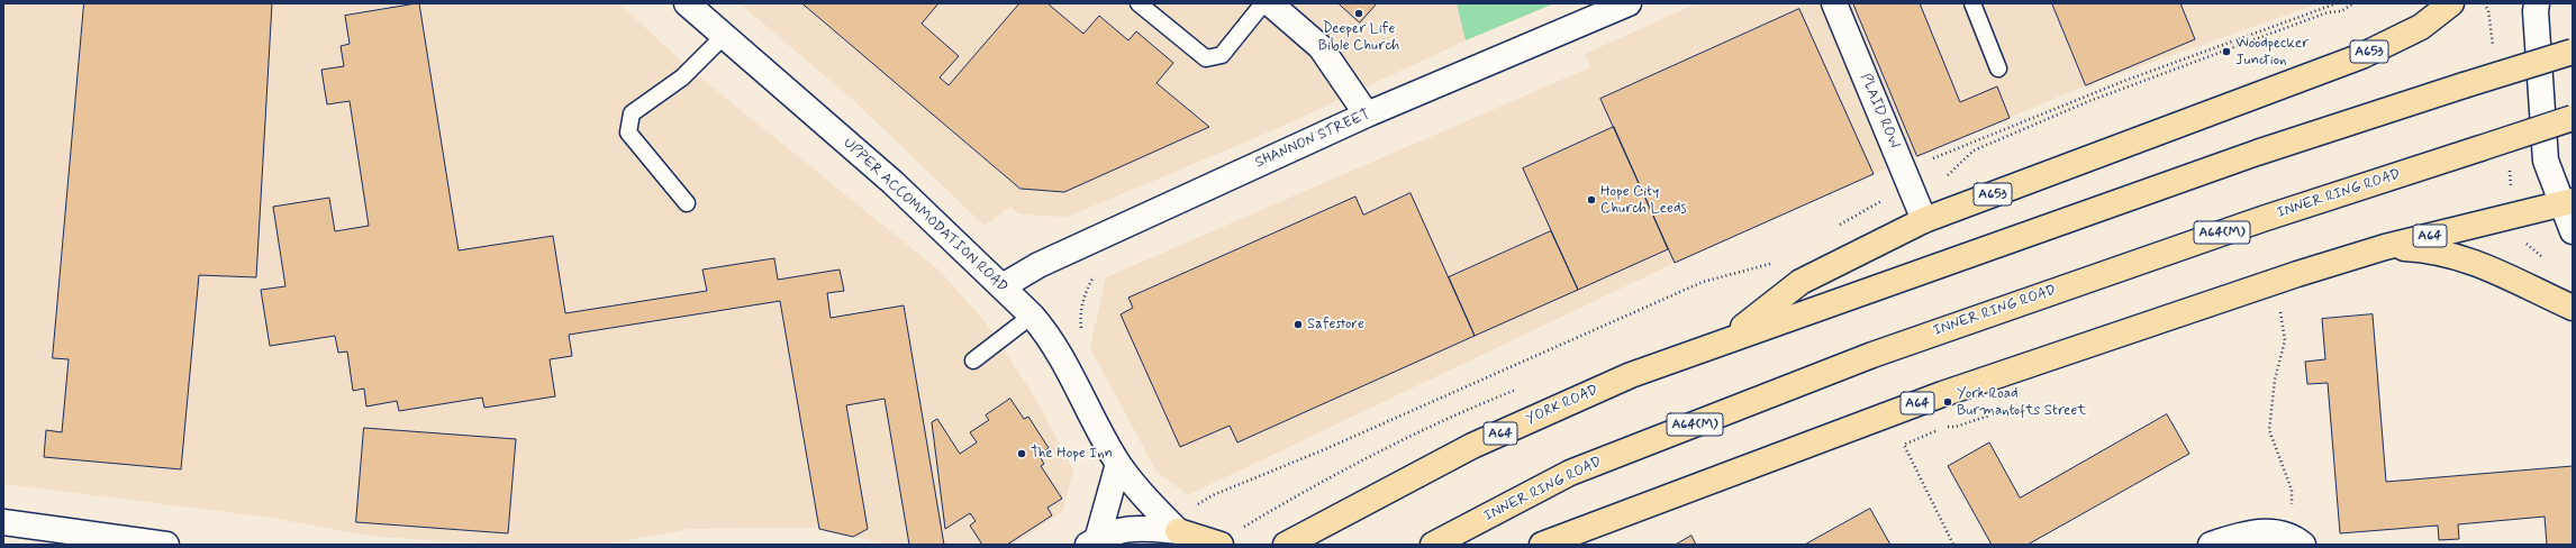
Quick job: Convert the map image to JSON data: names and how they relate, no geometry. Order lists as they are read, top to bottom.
{
  "streets": {
    "highway": [
      "A653",
      "INNER RING ROAD",
      "A64(M)",
      "A64",
      "YORK ROAD"
    ],
    "street": ["PLAID ROW", "SHANNON STREET", "UPPER ACCOMMODATION ROAD"]
  },
  "crossings": [
    ["A653", "PLAID ROW"],
    ["A653", "A64"],
    ["A653", "YORK ROAD"],
    ["SHANNON STREET", "UPPER ACCOMMODATION ROAD"],
    ["A64", "YORK ROAD"]
  ],
  "places": [
    "Deeper Life Bible Church",
    "Woodpecker Junction",
    "Hope City Church Leeds",
    "Safestore",
    "York Road Burmantofts Street",
    "The Hope Inn"
  ]
}
